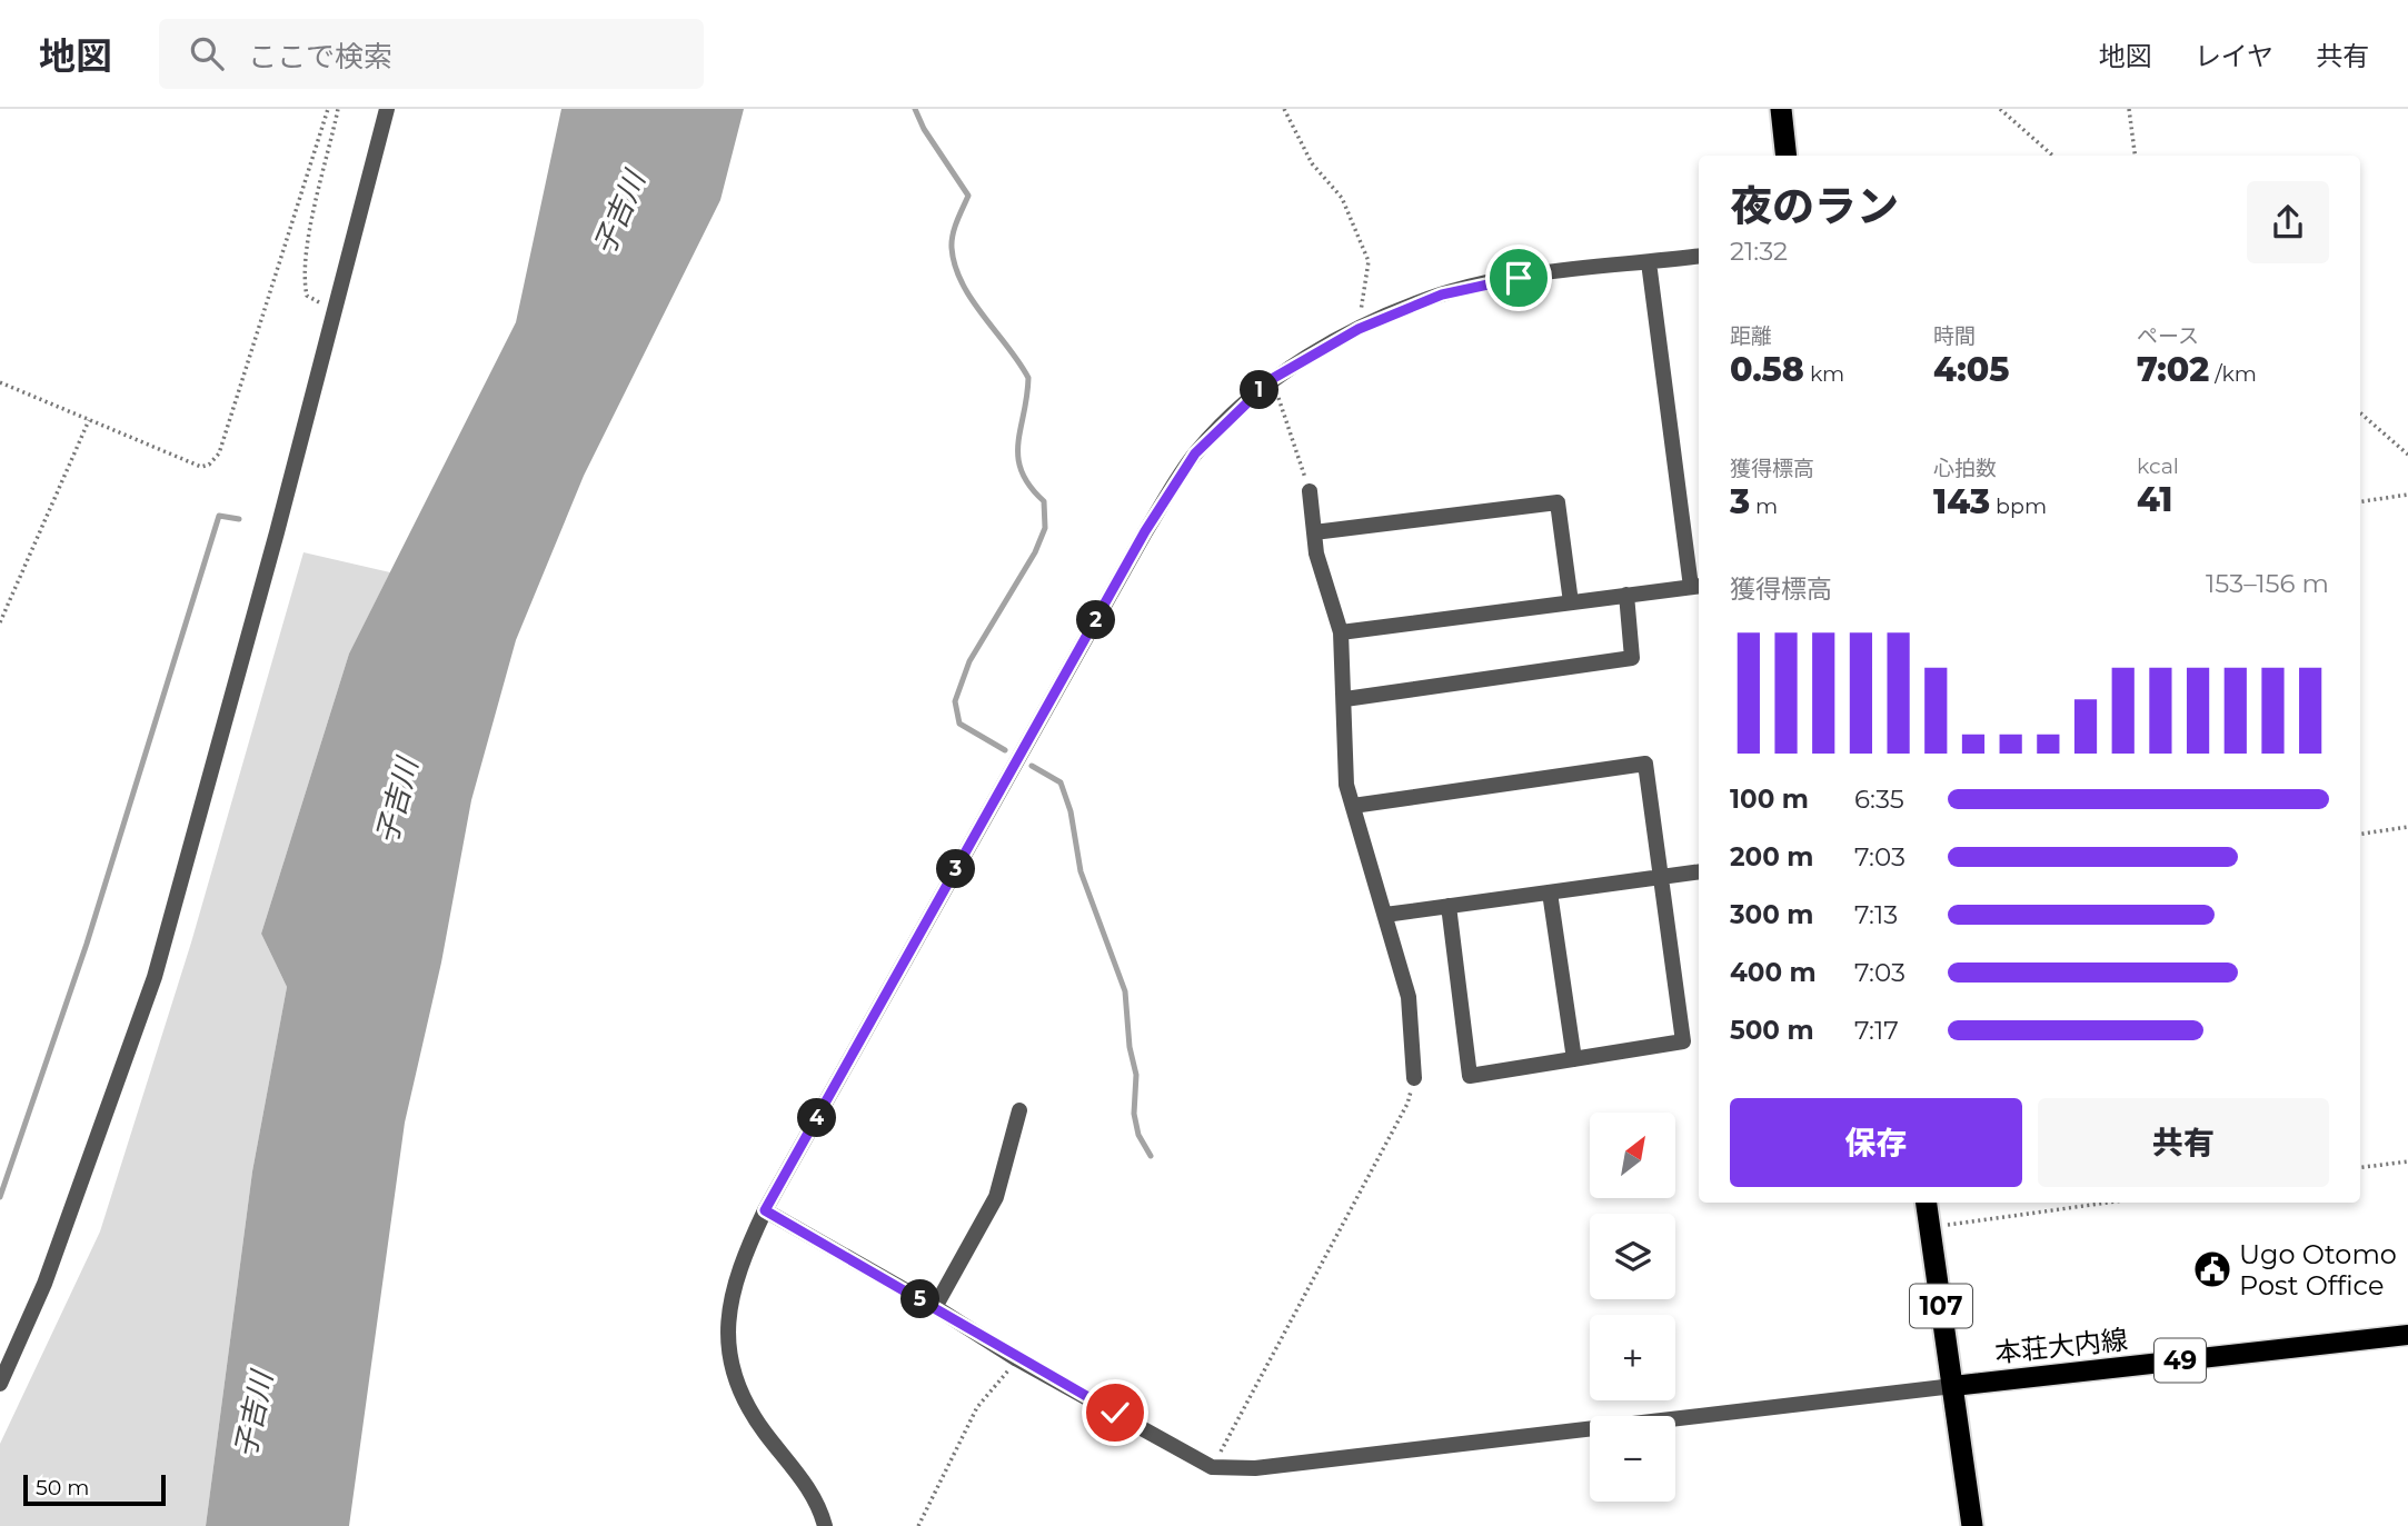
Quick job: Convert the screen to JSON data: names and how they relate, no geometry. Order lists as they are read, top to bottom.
{
  "streets": {
    "highway": ["107"],
    "main road": ["本荘大内線", "49"]
  },
  "crossings": [
    ["107", "本荘大内線"]
  ],
  "water": ["子吉川"],
  "places": {
    "public building": ["Ugo Otomo Post Office"]
  },
  "scale_bar": "50 m",
  "north": "top right",
  "page": {
    "header": "地図",
    "search": "ここで検索",
    "nav": ["地図", "レイヤ", "共有"],
    "heading": ["夜のラン", "21:32"],
    "stats": [
      ["距離", "0.58 km"],
      ["時間", "4:05"],
      ["ペース", "7:02 /km"],
      ["獲得標高", "3 m"],
      ["心拍数", "143 bpm"],
      ["kcal", "41"]
    ],
    "pins": [
      "1",
      "2",
      "3",
      "4",
      "5"
    ],
    "chart": ["獲得標高", "153–156 m"],
    "list": [
      {
        "name": "100 m",
        "note": "6:35"
      },
      {
        "name": "200 m",
        "note": "7:03"
      },
      {
        "name": "300 m",
        "note": "7:13"
      },
      {
        "name": "400 m",
        "note": "7:03"
      },
      {
        "name": "500 m",
        "note": "7:17"
      }
    ],
    "buttons": ["保存", "共有"],
    "map_buttons": ["+", "−"],
    "scale": "50 m"
  }
}
